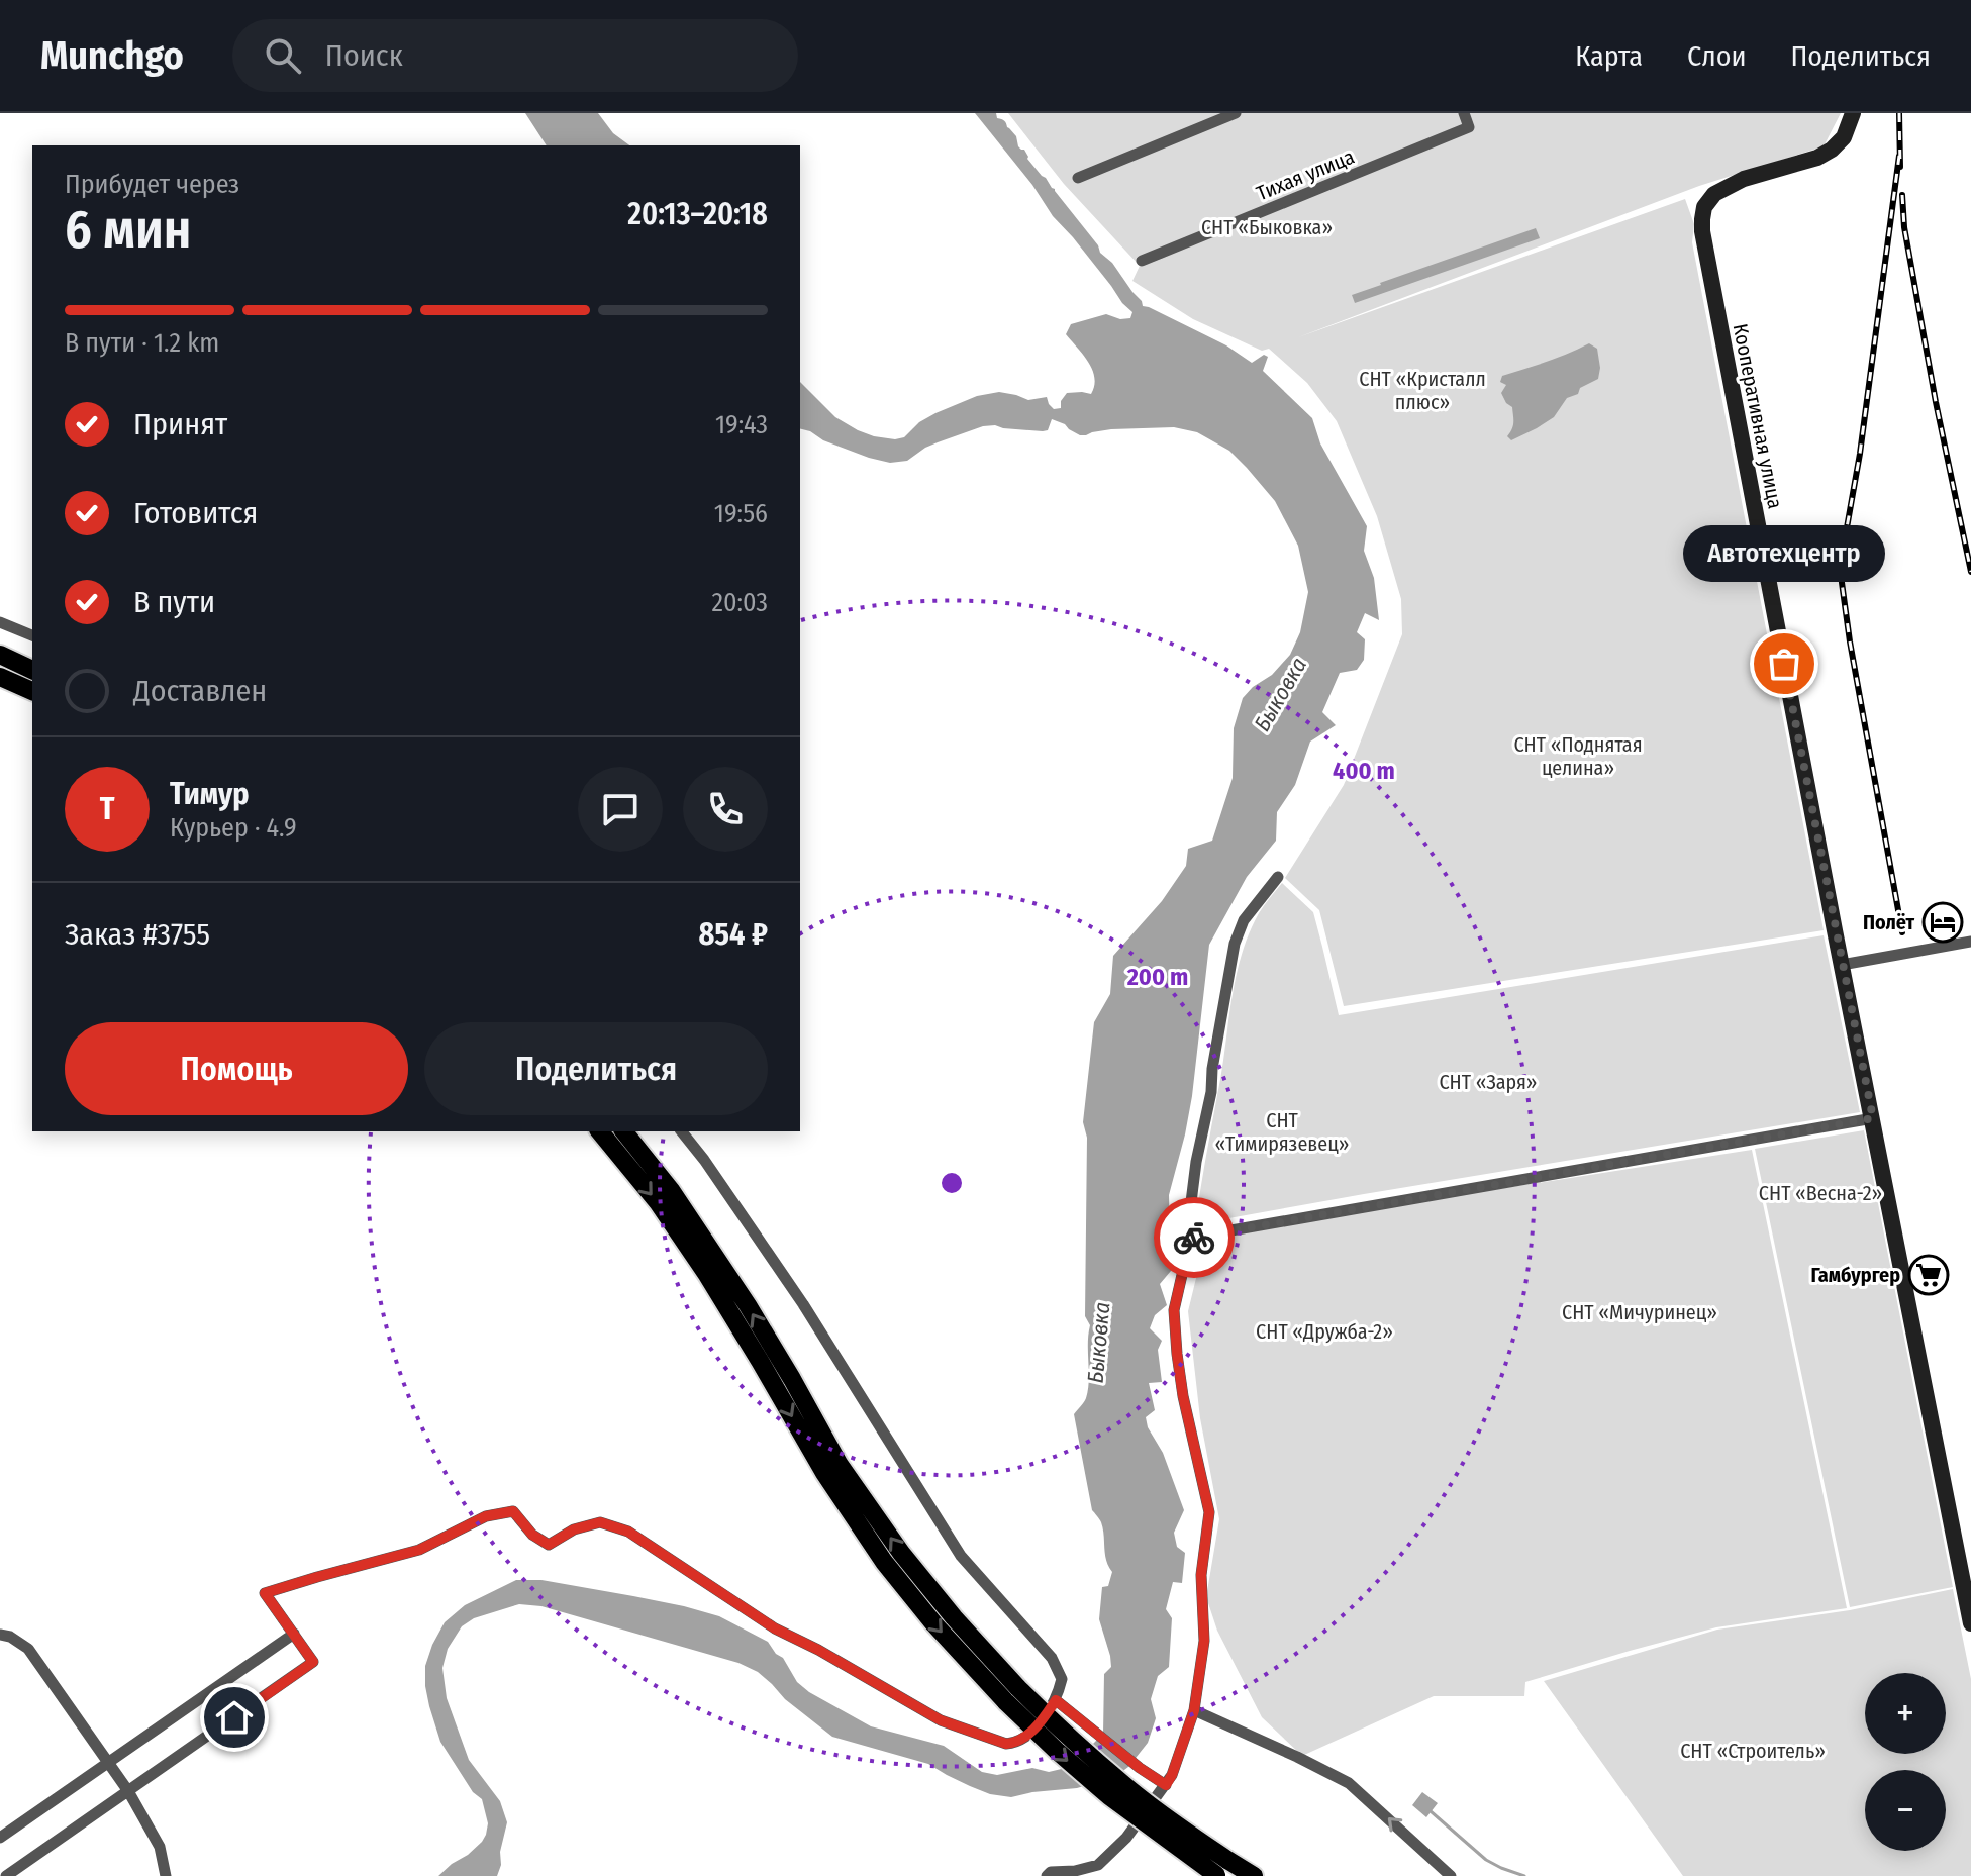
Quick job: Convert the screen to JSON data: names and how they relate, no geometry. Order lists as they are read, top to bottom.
{
  "streets": {
    "main road": ["Кооперативная улица"],
    "street": ["Тихая улица"]
  },
  "water": ["Быковка"],
  "parks": [
    "СНТ «Быковка»",
    "СНТ «Кристалл плюс»",
    "СНТ «Поднятая целина»",
    "СНТ «Заря»",
    "СНТ «Тимирязевец»",
    "СНТ «Весна-2»",
    "СНТ «Мичуринец»",
    "СНТ «Дружба-2»",
    "СНТ «Строитель»"
  ],
  "places": {
    "other": ["Автотехцентр"],
    "hotel": ["Полёт"],
    "supermarket": ["Гамбургер"]
  },
  "page": {
    "header": "Munchgo",
    "search": "Поиск",
    "nav": ["Карта", "Слои", "Поделиться"],
    "heading": ["6 мин", "Прибудет через", "20:13–20:18"],
    "panel": [
      "Тимур",
      "Курьер · 4.9",
      "Заказ #3755",
      "854 ₽"
    ],
    "bar": "В пути · 1.2 km",
    "list": [
      ["Принят", "19:43"],
      ["Готовится", "19:56"],
      ["В пути", "20:03"],
      "Доставлен"
    ],
    "bubble": "Автотехцентр",
    "round": "Т",
    "buttons": ["Помощь", "Поделиться"],
    "map_buttons": ["+", "−"]
  },
  "rings": ["400 m", "200 m"]
}
